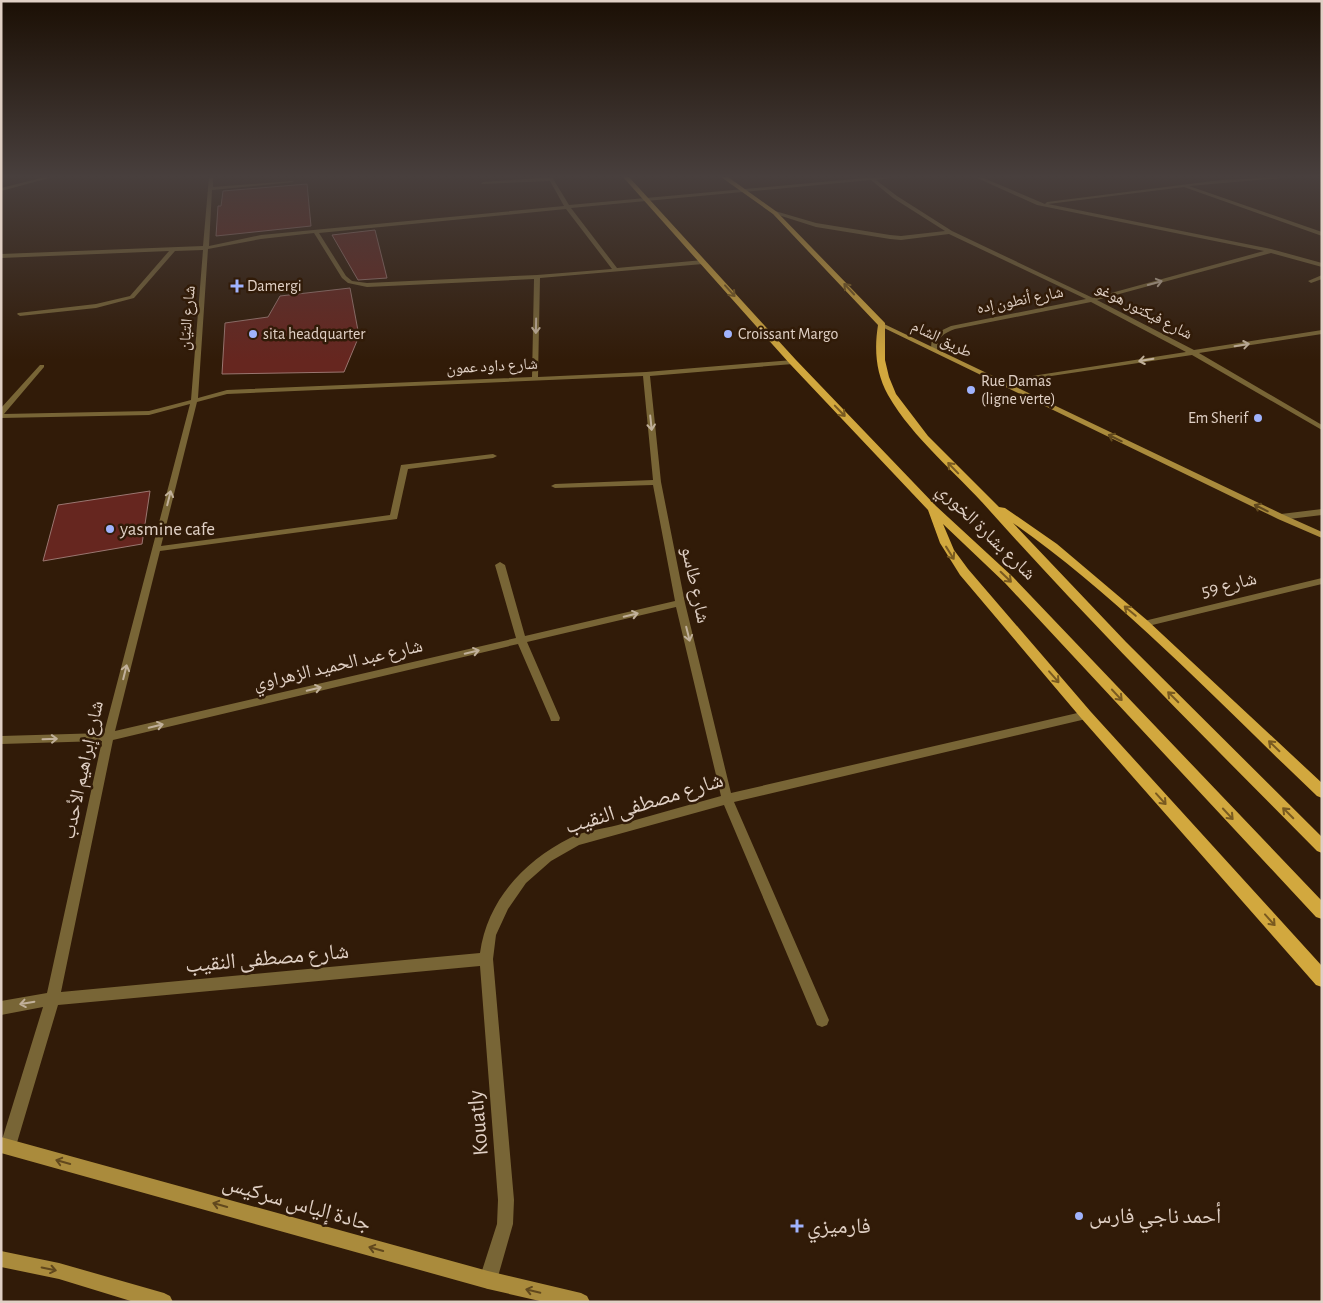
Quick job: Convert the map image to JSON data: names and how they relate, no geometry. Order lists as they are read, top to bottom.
{
  "streets": {
    "main road": ["طريق الشام", "شارع بشارة الخوري"],
    "street": [
      "شارع أنطون إده",
      "شارع فيكتور هوغو",
      "شارع التيّان",
      "شارع داود عمون",
      "شارع طاسو",
      "شارع 59",
      "شارع عبد الحميد الزهراوي",
      "شارع إبراهيم الأحدب",
      "شارع مصطفى النقيب",
      "Kouatly",
      "جادة إلياس سركيس"
    ]
  },
  "crossings": [
    ["شارع أنطون إده", "شارع فيكتور هوغو"],
    ["شارع أنطون إده", "طريق الشام"],
    ["شارع التيّان", "شارع داود عمون"],
    ["شارع التيّان", "شارع إبراهيم الأحدب"],
    ["طريق الشام", "شارع بشارة الخوري"],
    ["شارع داود عمون", "شارع بشارة الخوري"],
    ["شارع داود عمون", "شارع طاسو"],
    ["شارع داود عمون", "شارع إبراهيم الأحدب"],
    ["شارع طاسو", "شارع عبد الحميد الزهراوي"],
    ["شارع طاسو", "شارع مصطفى النقيب"],
    ["شارع عبد الحميد الزهراوي", "شارع إبراهيم الأحدب"],
    ["شارع إبراهيم الأحدب", "شارع مصطفى النقيب"],
    ["شارع إبراهيم الأحدب", "جادة إلياس سركيس"],
    ["شارع مصطفى النقيب", "Kouatly"],
    ["Kouatly", "جادة إلياس سركيس"]
  ],
  "one_way": [
    "طريق الشام",
    "شارع طاسو",
    "شارع عبد الحميد الزهراوي",
    "شارع إبراهيم الأحدب",
    "جادة إلياس سركيس"
  ],
  "places": {
    "health": ["Damergi", "فارميزي"],
    "other": [
      "sita headquarter",
      "Croissant Margo",
      "Rue Damas (ligne verte)",
      "Em Sherif",
      "yasmine cafe",
      "أحمد ناجي فارس"
    ]
  }
}
